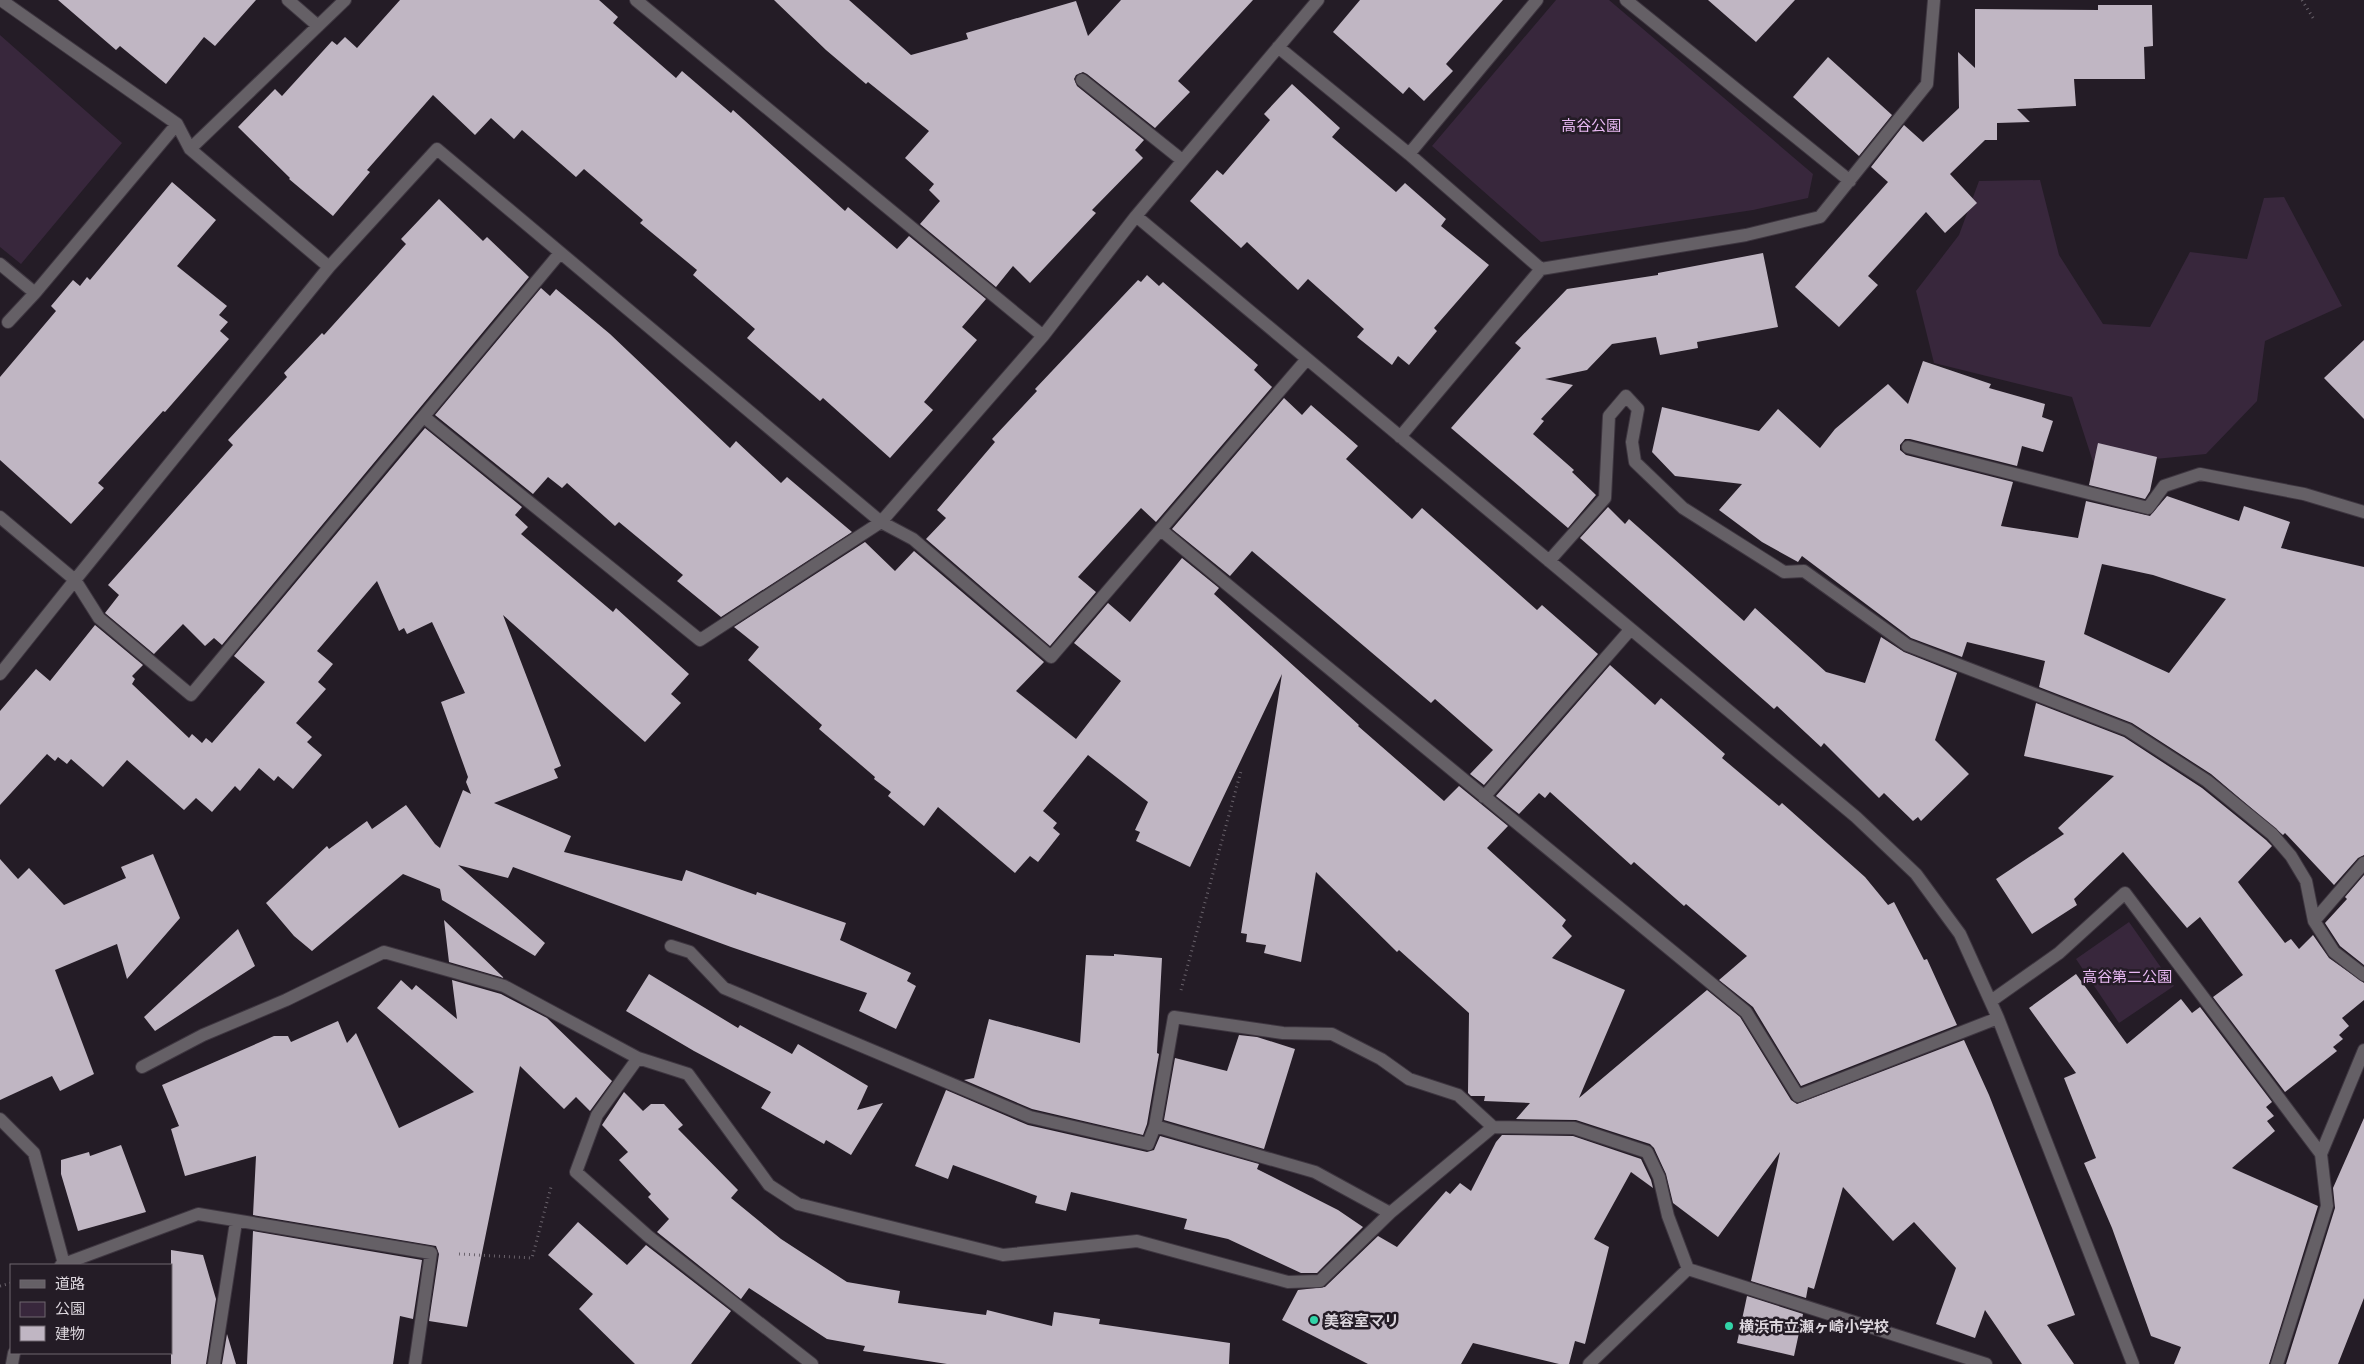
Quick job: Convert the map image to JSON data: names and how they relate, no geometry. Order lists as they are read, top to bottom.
{
  "parks": ["高谷公園", "高谷第二公園"],
  "places": ["美容室マリ", "横浜市立瀬ヶ崎小学校"],
  "legend": ["道路", "公園", "建物"]
}
